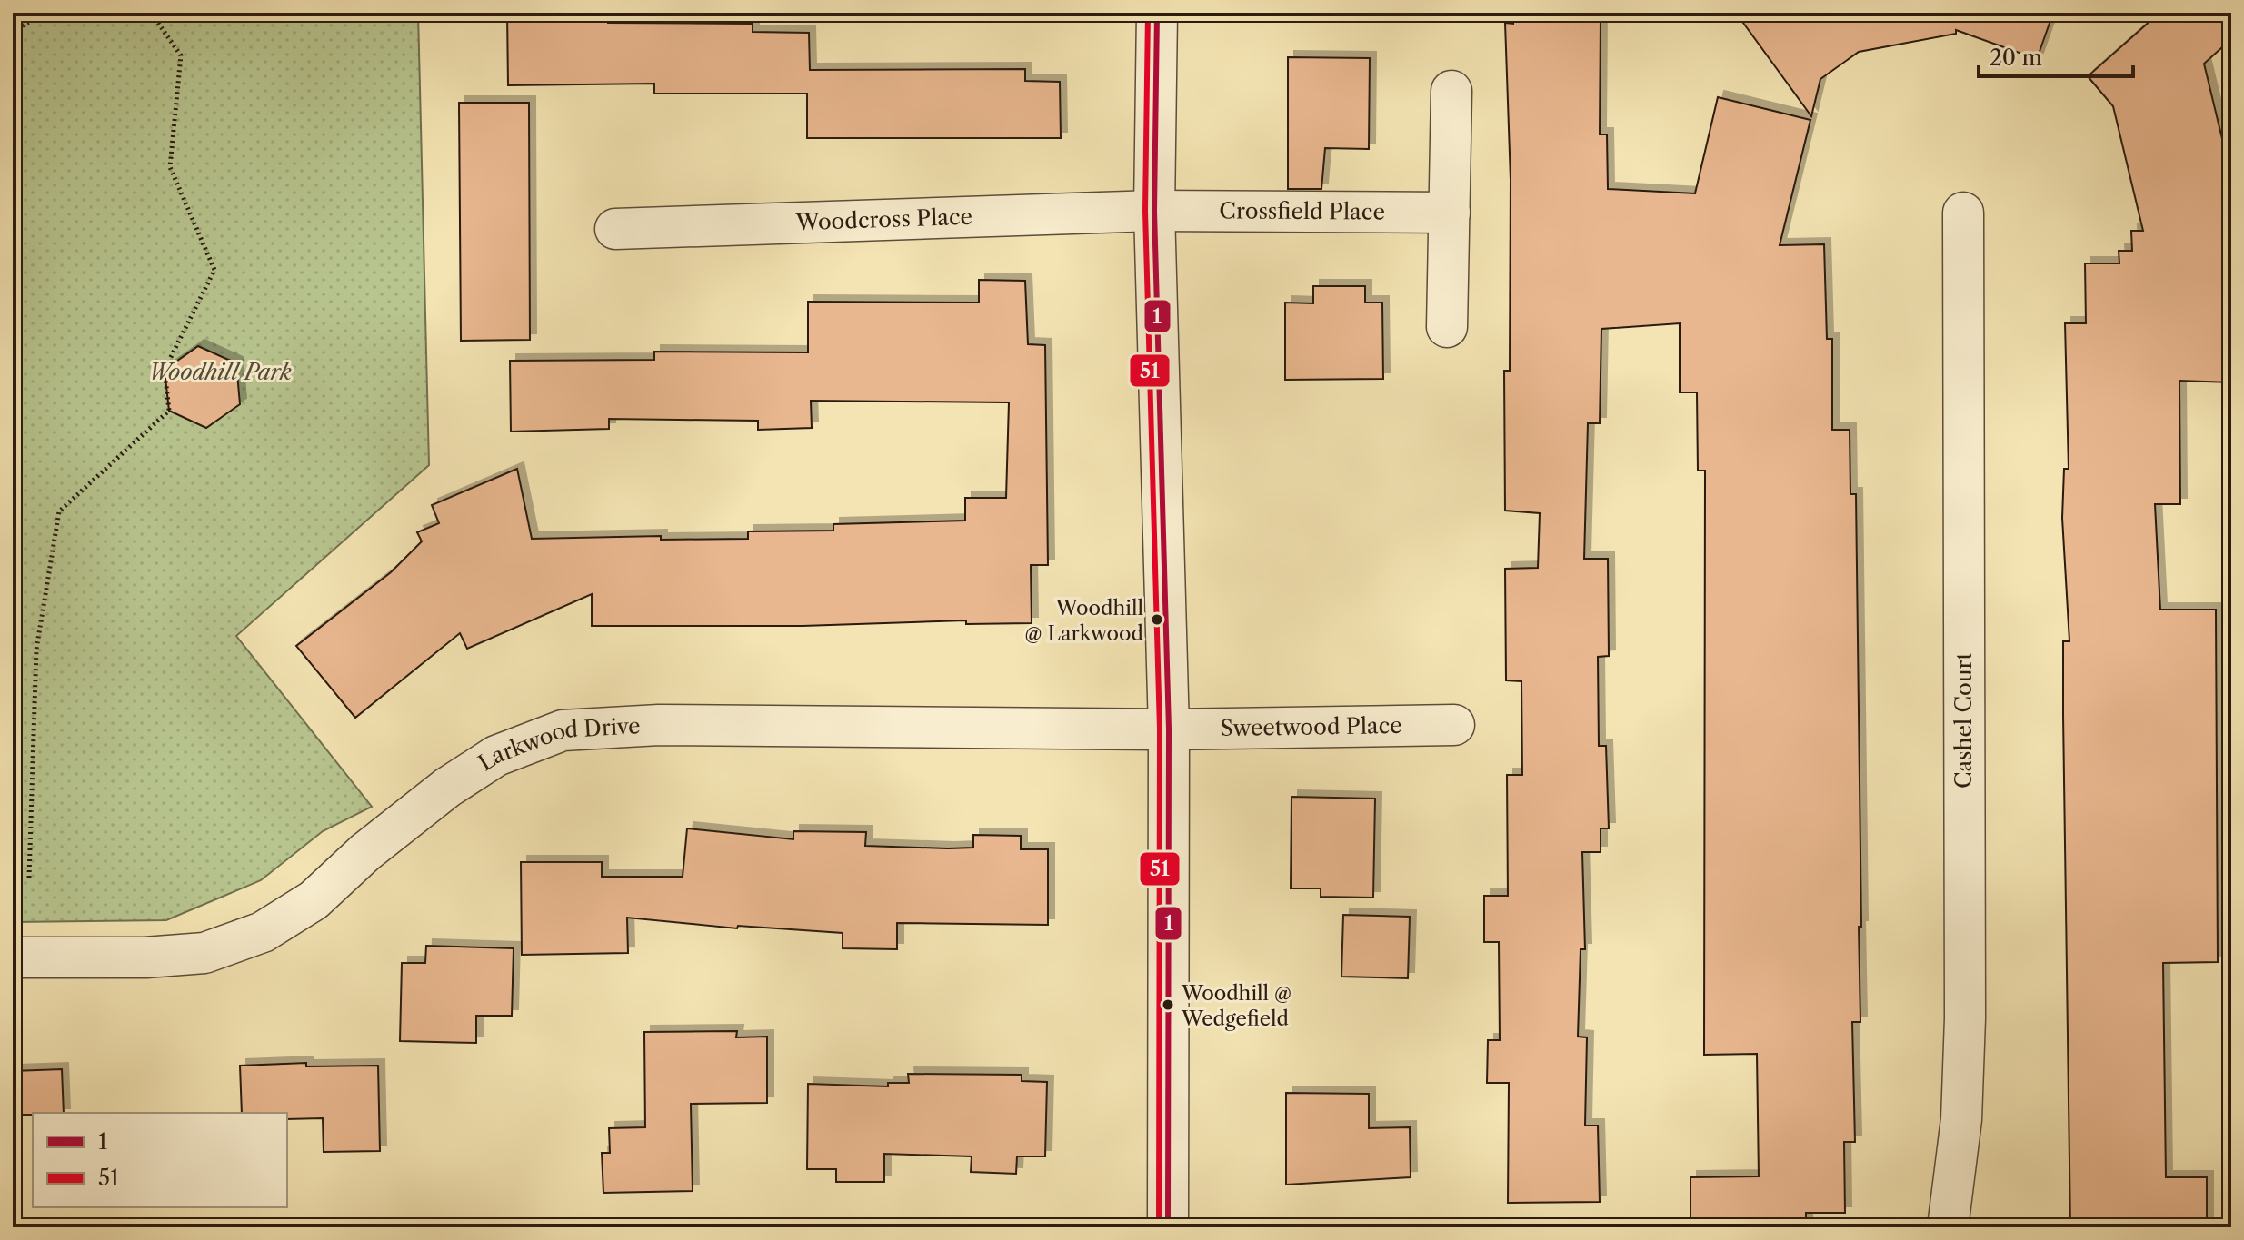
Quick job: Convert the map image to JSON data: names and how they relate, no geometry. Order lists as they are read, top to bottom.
{
  "streets": {
    "street": [
      "Crossfield Place",
      "Woodcross Place",
      "Cashel Court",
      "Sweetwood Place",
      "Larkwood Drive"
    ]
  },
  "crossings": [
    ["Crossfield Place", "Woodcross Place"],
    ["Sweetwood Place", "Larkwood Drive"]
  ],
  "parks": ["Woodhill Park"],
  "places": ["Woodhill @ Larkwood", "Woodhill @ Wedgefield"],
  "lines": ["transit line 1", "transit line 51"],
  "legend": ["1", "51"],
  "scale_bar": "20 m"
}
